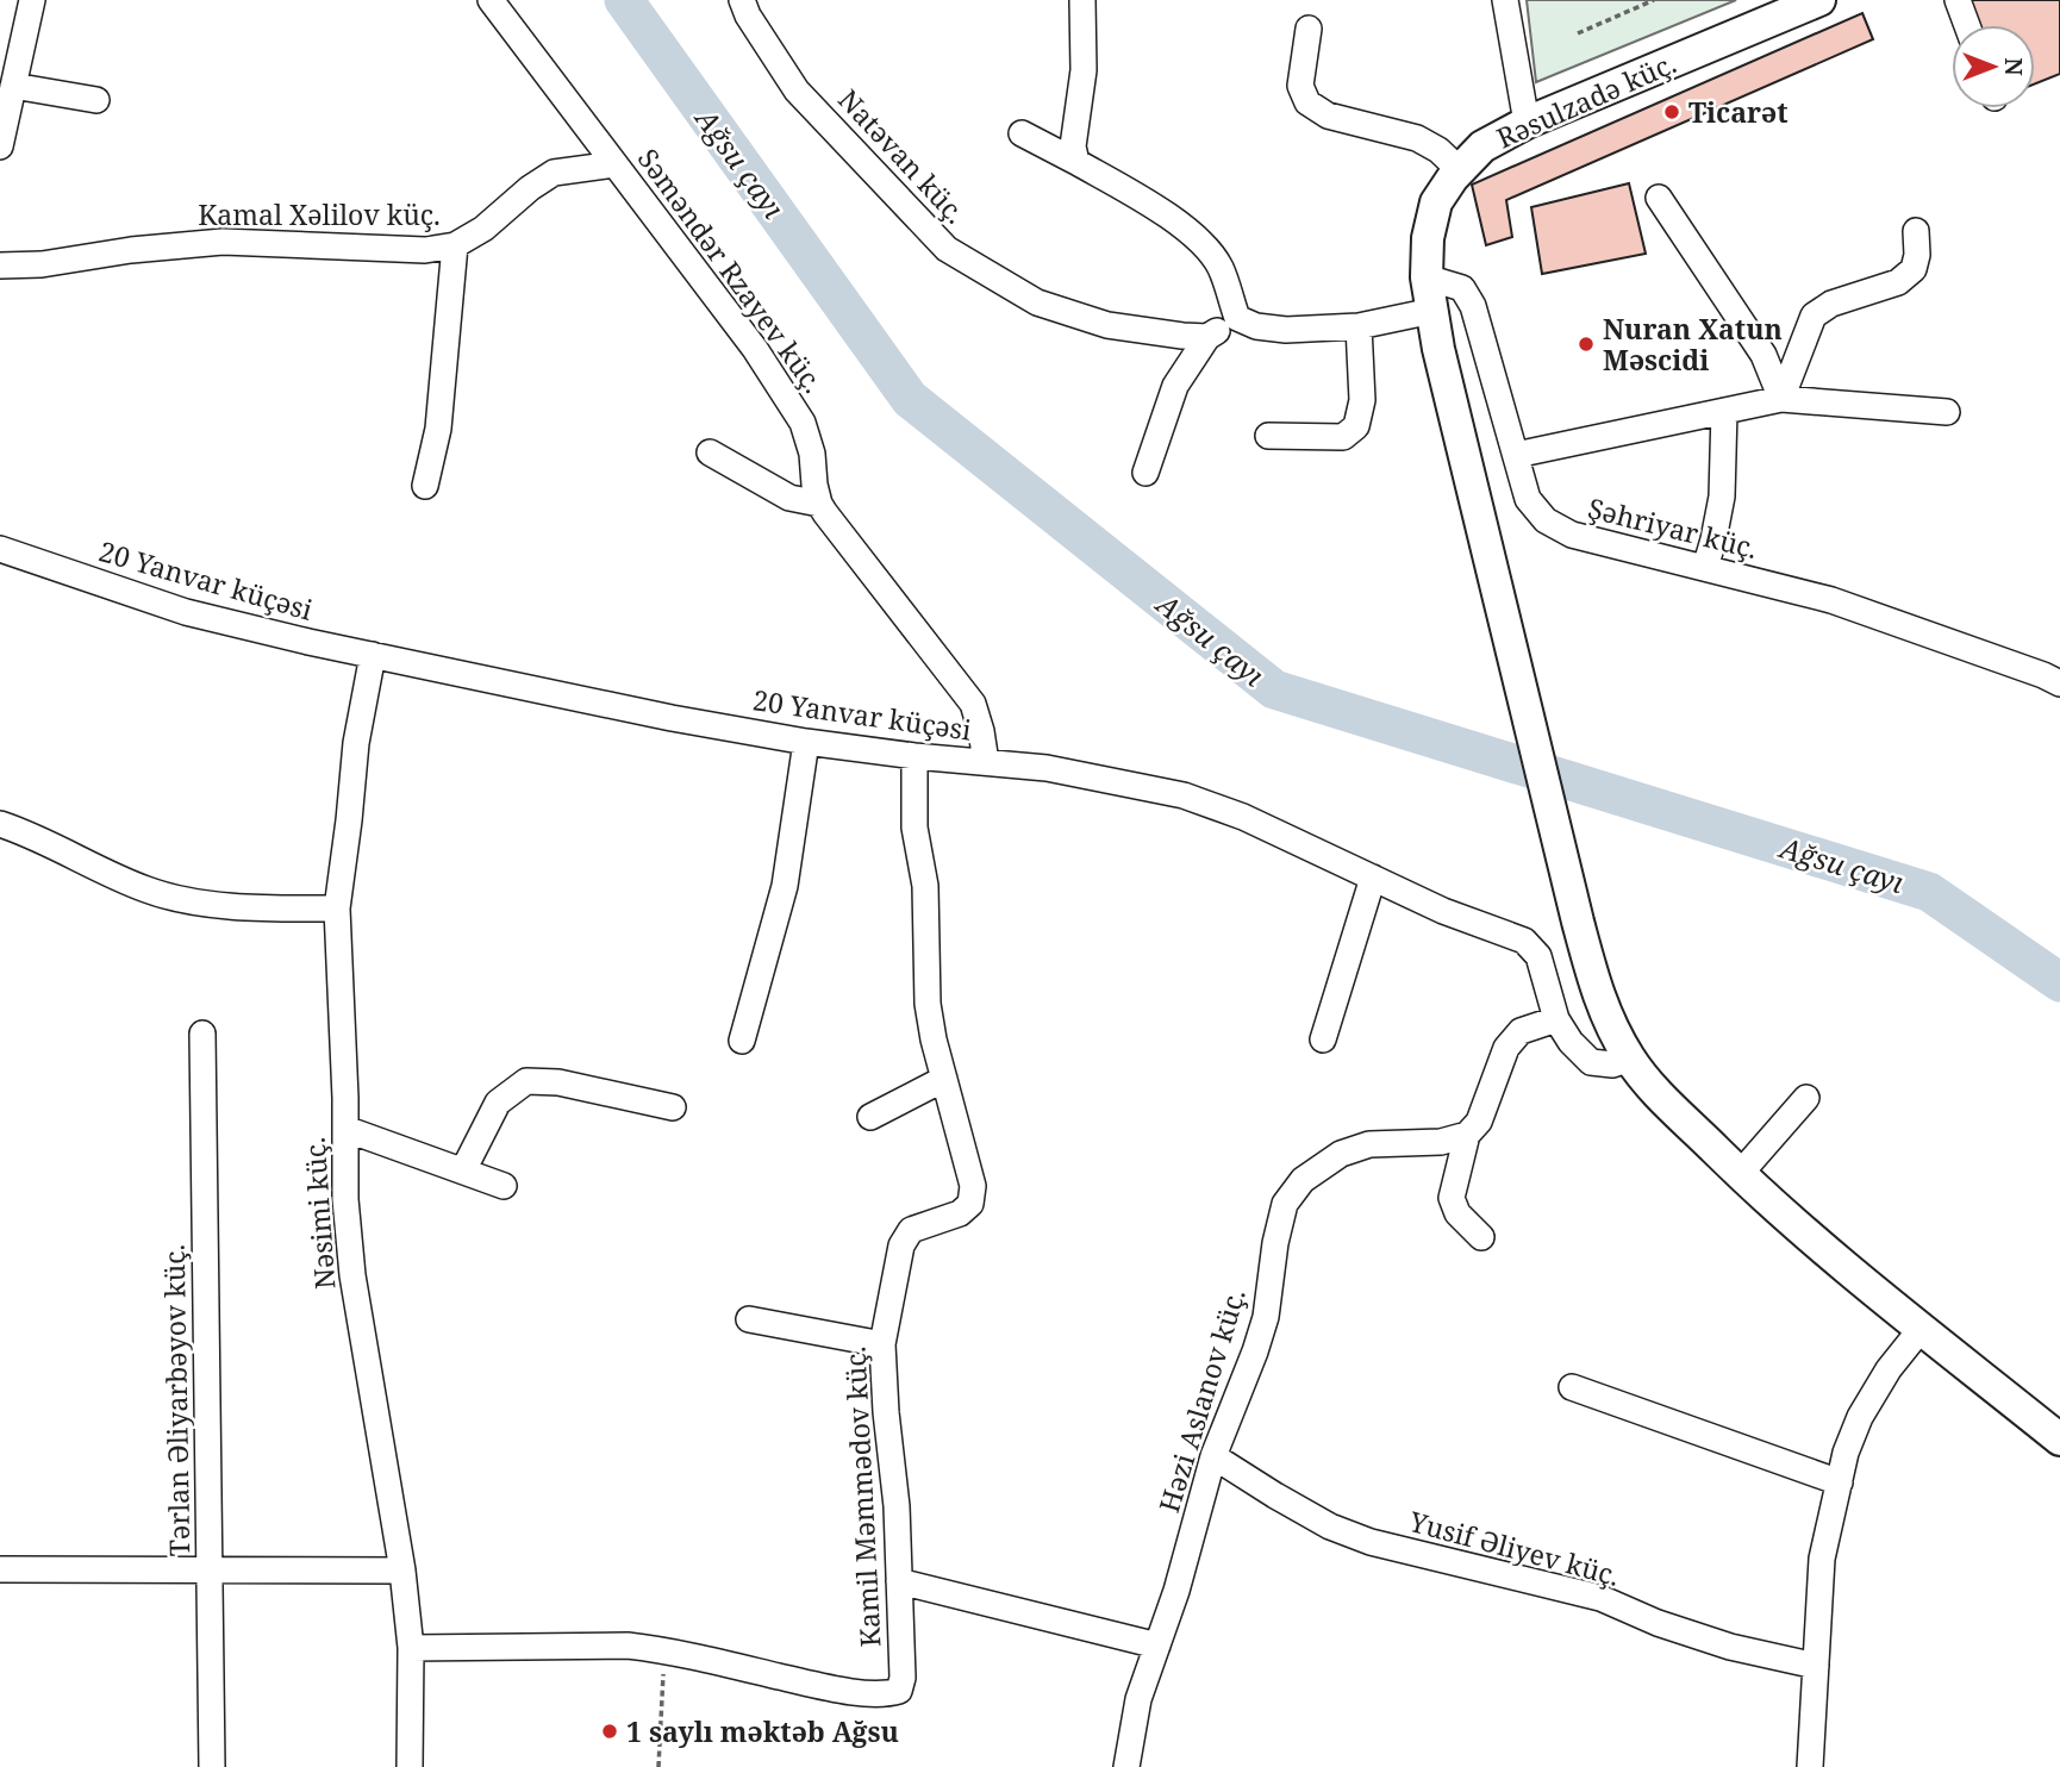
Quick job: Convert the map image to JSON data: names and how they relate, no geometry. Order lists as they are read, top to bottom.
{
  "streets": {
    "main road": ["Rəsulzadə küç."],
    "street": [
      "Natəvan küç.",
      "Kamal Xəlilov küç.",
      "Səməndər Rzayev küç.",
      "Şəhriyar küç.",
      "20 Yanvar küçəsi",
      "Nəsimi küç.",
      "Tərlan Əliyarbəyov küç.",
      "Həzi Aslanov küç.",
      "Kamil Məmmədov küç.",
      "Yusif Əliyev küç."
    ]
  },
  "crossings": [
    ["Rəsulzadə küç.", "Şəhriyar küç."],
    ["Rəsulzadə küç.", "20 Yanvar küçəsi"],
    ["Kamal Xəlilov küç.", "Səməndər Rzayev küç."],
    ["Səməndər Rzayev küç.", "20 Yanvar küçəsi"],
    ["20 Yanvar küçəsi", "Nəsimi küç."],
    ["20 Yanvar küçəsi", "Kamil Məmmədov küç."],
    ["Nəsimi küç.", "Kamil Məmmədov küç."],
    ["Həzi Aslanov küç.", "Yusif Əliyev küç."]
  ],
  "water": ["Ağsu çayı"],
  "places": ["Ticarət", "Nuran Xatun Məscidi", "1 saylı məktəb Ağsu"],
  "north": "right"
}
